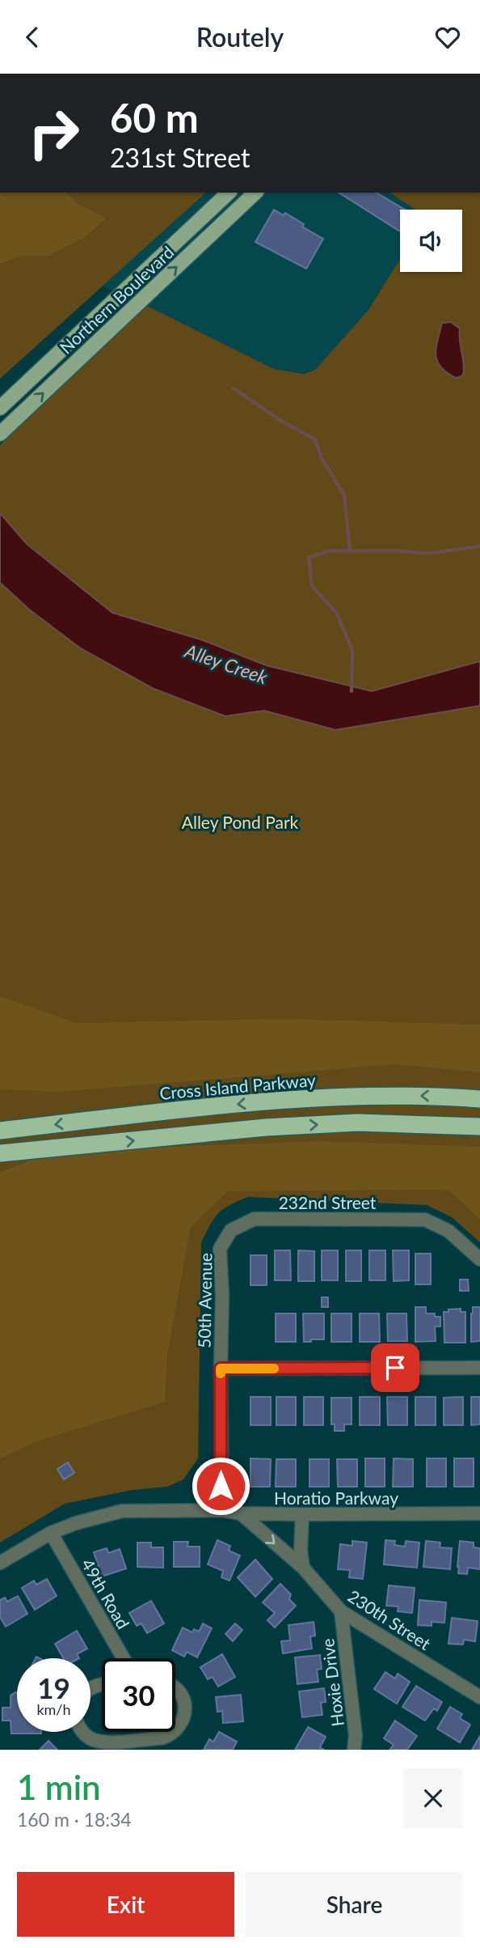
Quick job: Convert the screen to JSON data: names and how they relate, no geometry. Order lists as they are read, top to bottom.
{
  "streets": {
    "highway": ["Cross Island Parkway"],
    "main road": ["Northern Boulevard"],
    "street": [
      "232nd Street",
      "50th Avenue",
      "Horatio Parkway",
      "49th Road",
      "230th Street",
      "Hoxie Drive"
    ]
  },
  "crossings": [
    ["232nd Street", "50th Avenue"],
    ["50th Avenue", "Horatio Parkway"],
    ["Horatio Parkway", "49th Road"],
    ["Horatio Parkway", "230th Street"],
    ["230th Street", "Hoxie Drive"]
  ],
  "water": ["Alley Creek"],
  "parks": ["Alley Pond Park"],
  "page": {
    "header": "Routely",
    "turn": ["60 m", "231st Street"],
    "speed": "19 km/h",
    "limit": "30",
    "heading": ["1 min", "160 m · 18:34"],
    "buttons": ["Exit", "Share"]
  }
}
